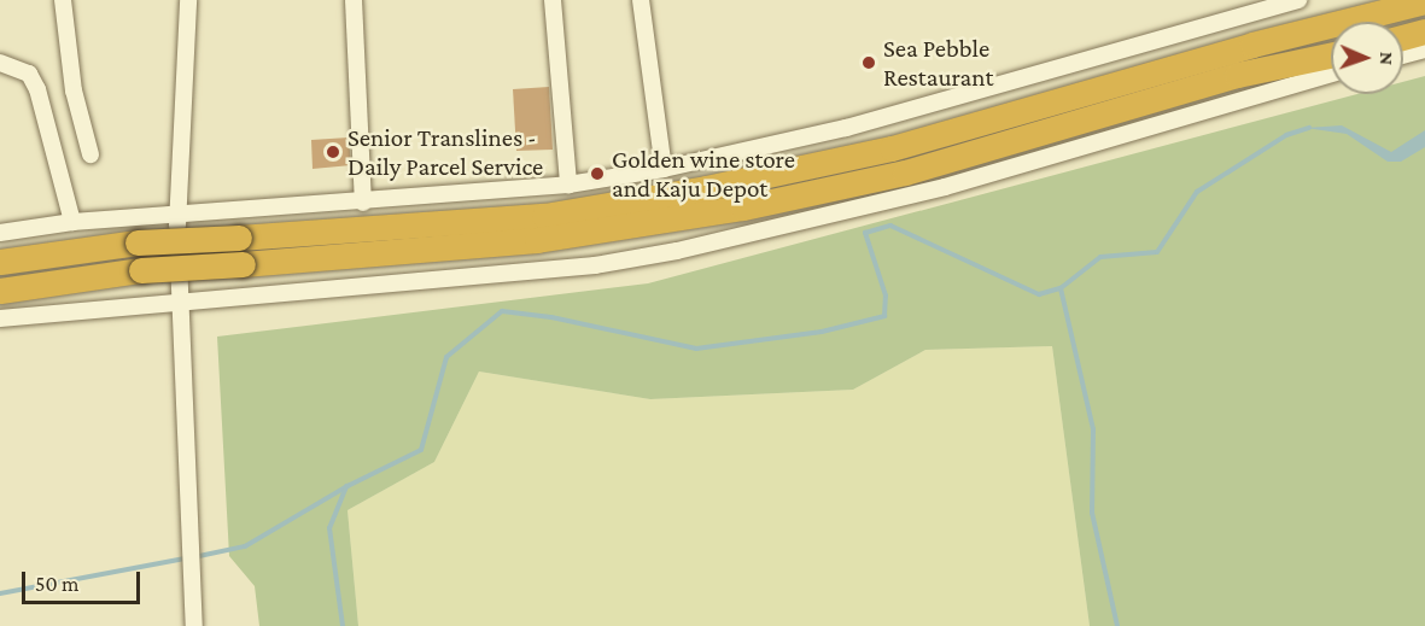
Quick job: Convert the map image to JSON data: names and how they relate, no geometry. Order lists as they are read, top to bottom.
{
  "places": ["Sea Pebble Restaurant", "Senior Translines - Daily Parcel Service", "Golden wine store and Kaju Depot"],
  "scale_bar": "50 m",
  "north": "right"
}
